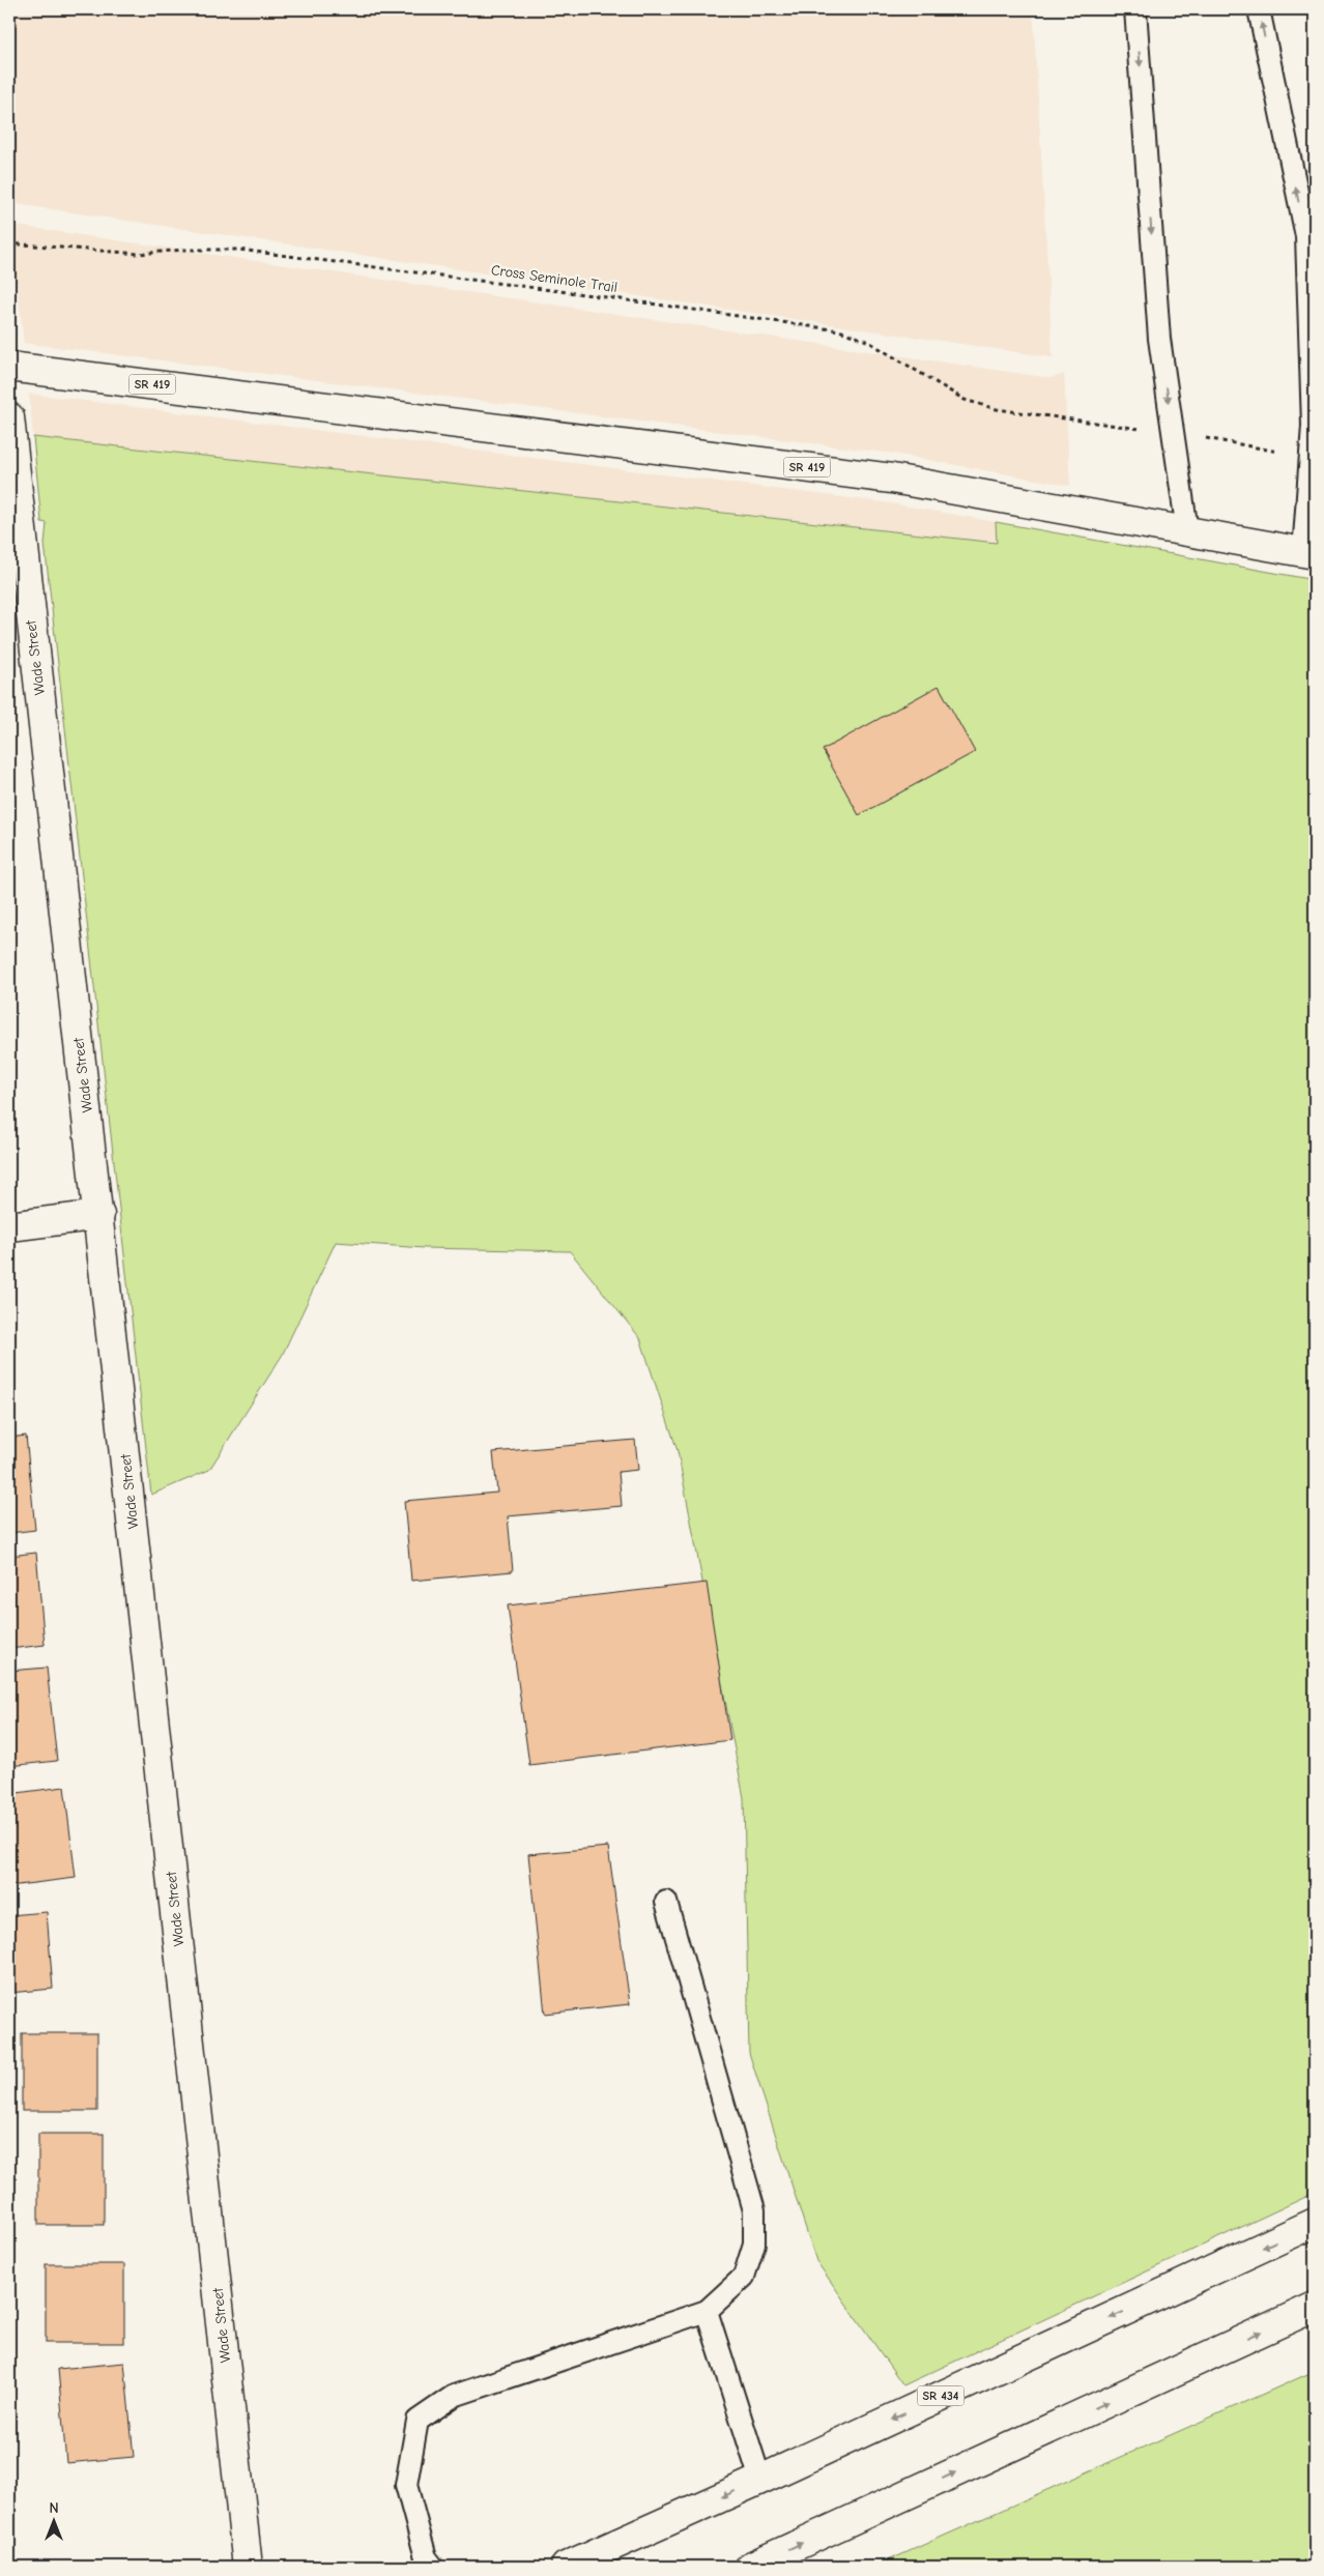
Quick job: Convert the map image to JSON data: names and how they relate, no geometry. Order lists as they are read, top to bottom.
{
  "streets": {
    "main road": ["SR 419", "Wade Street", "SR 434"],
    "path": ["Cross Seminole Trail"]
  },
  "north": "top"
}
